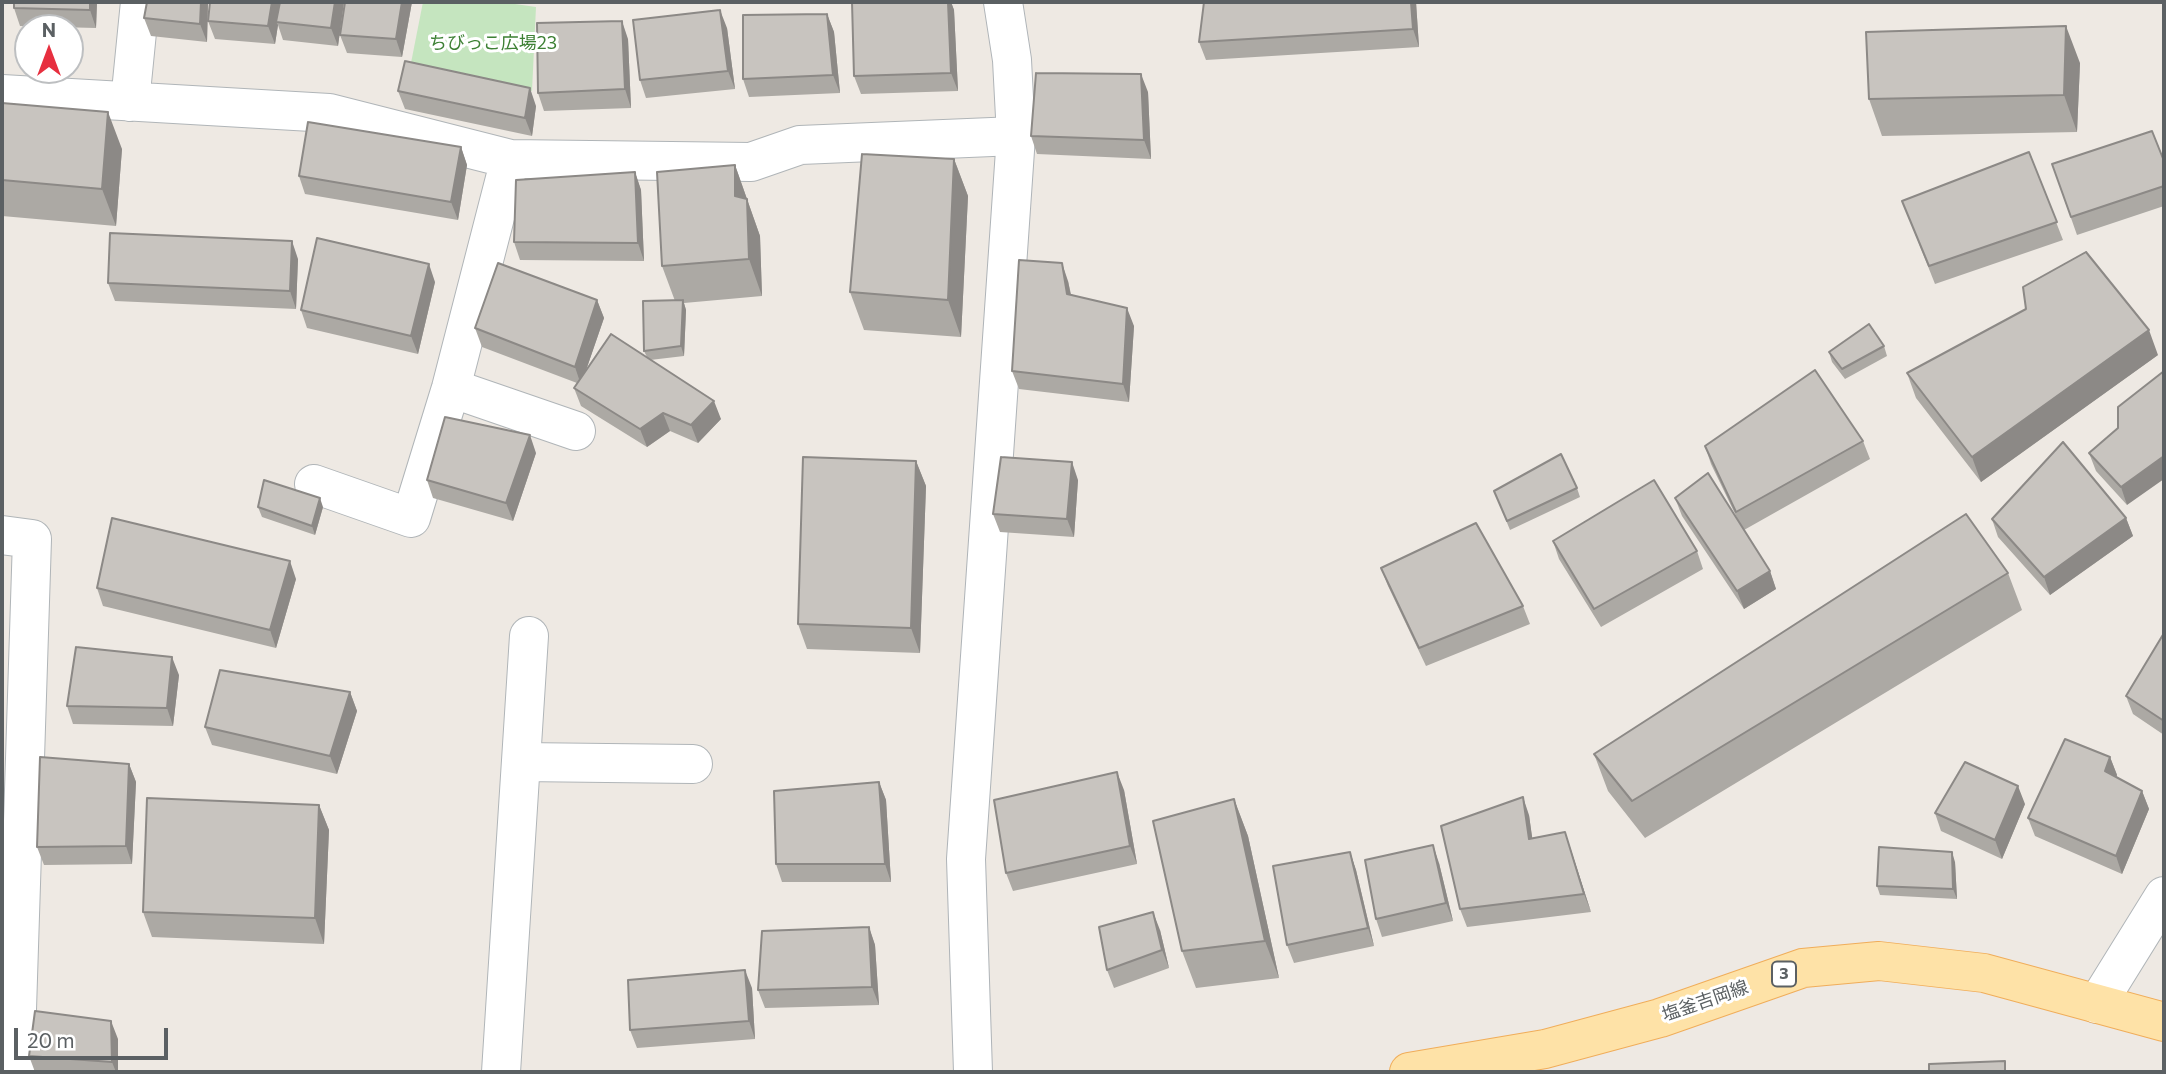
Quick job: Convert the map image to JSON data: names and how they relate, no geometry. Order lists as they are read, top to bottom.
{
  "streets": {
    "main road": ["3", "塩釜吉岡線"]
  },
  "parks": ["ちびっこ広場23"],
  "scale_bar": "20 m",
  "north": "top"
}
